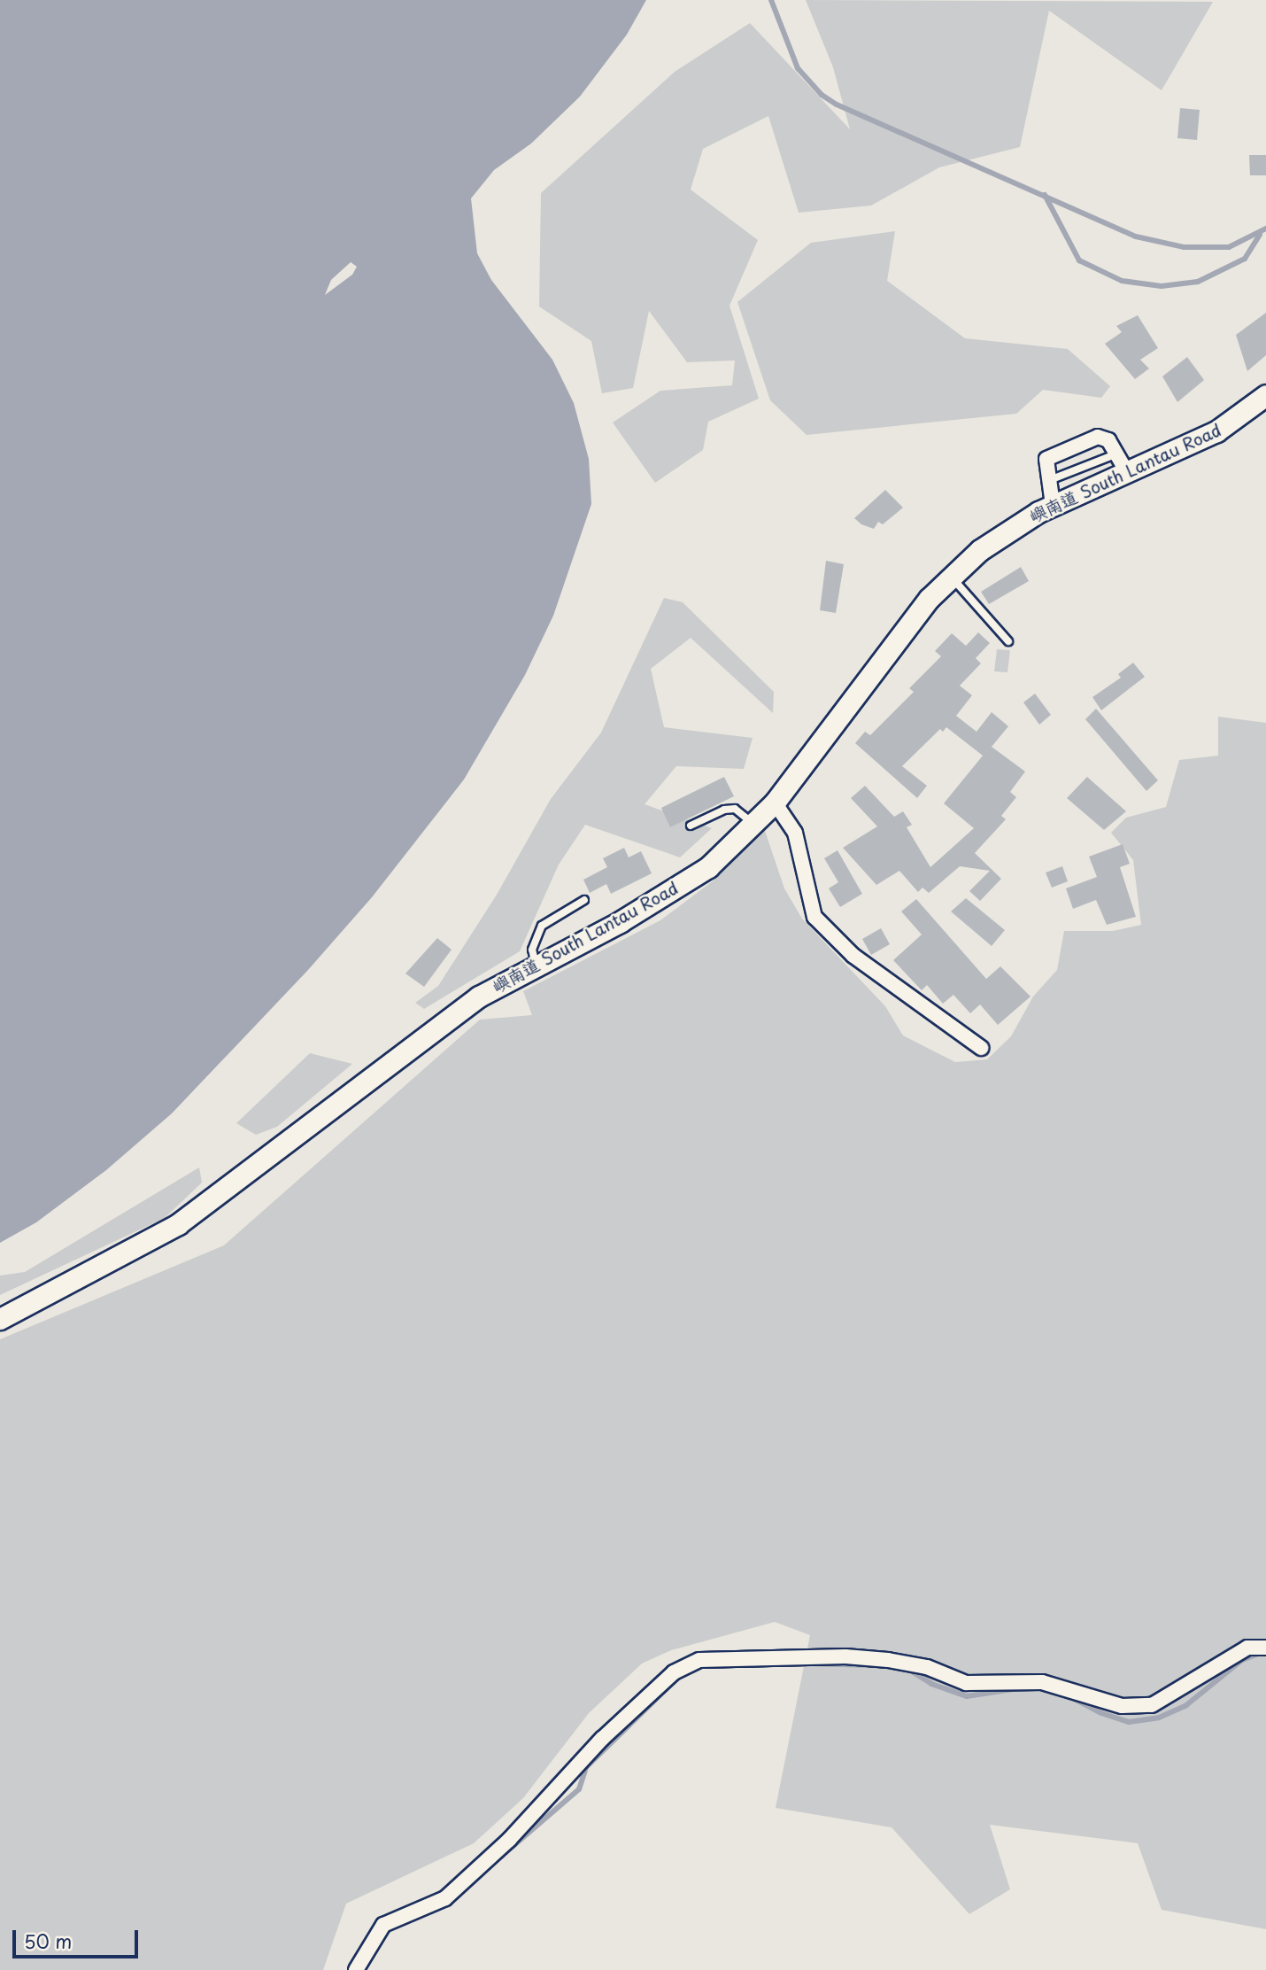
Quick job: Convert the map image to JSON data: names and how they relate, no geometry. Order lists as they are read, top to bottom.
{
  "streets": {
    "main road": ["嶼南道 South Lantau Road"]
  },
  "scale_bar": "50 m"
}
